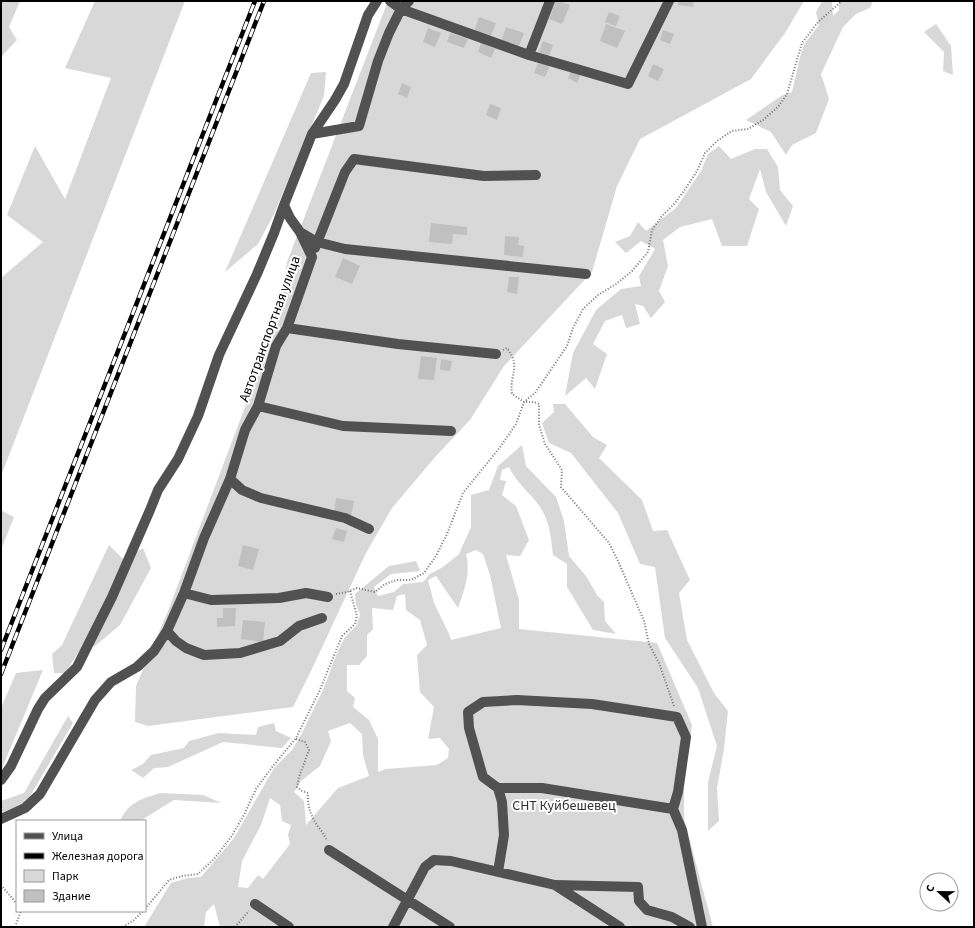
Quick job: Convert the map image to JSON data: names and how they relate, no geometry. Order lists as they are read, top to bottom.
{
  "streets": {
    "street": ["Автотранспортная улица"]
  },
  "parks": ["СНТ Куйбешевец"],
  "legend": [
    "Улица",
    "Железная дорога",
    "Парк",
    "Здание"
  ],
  "north": "left"
}
